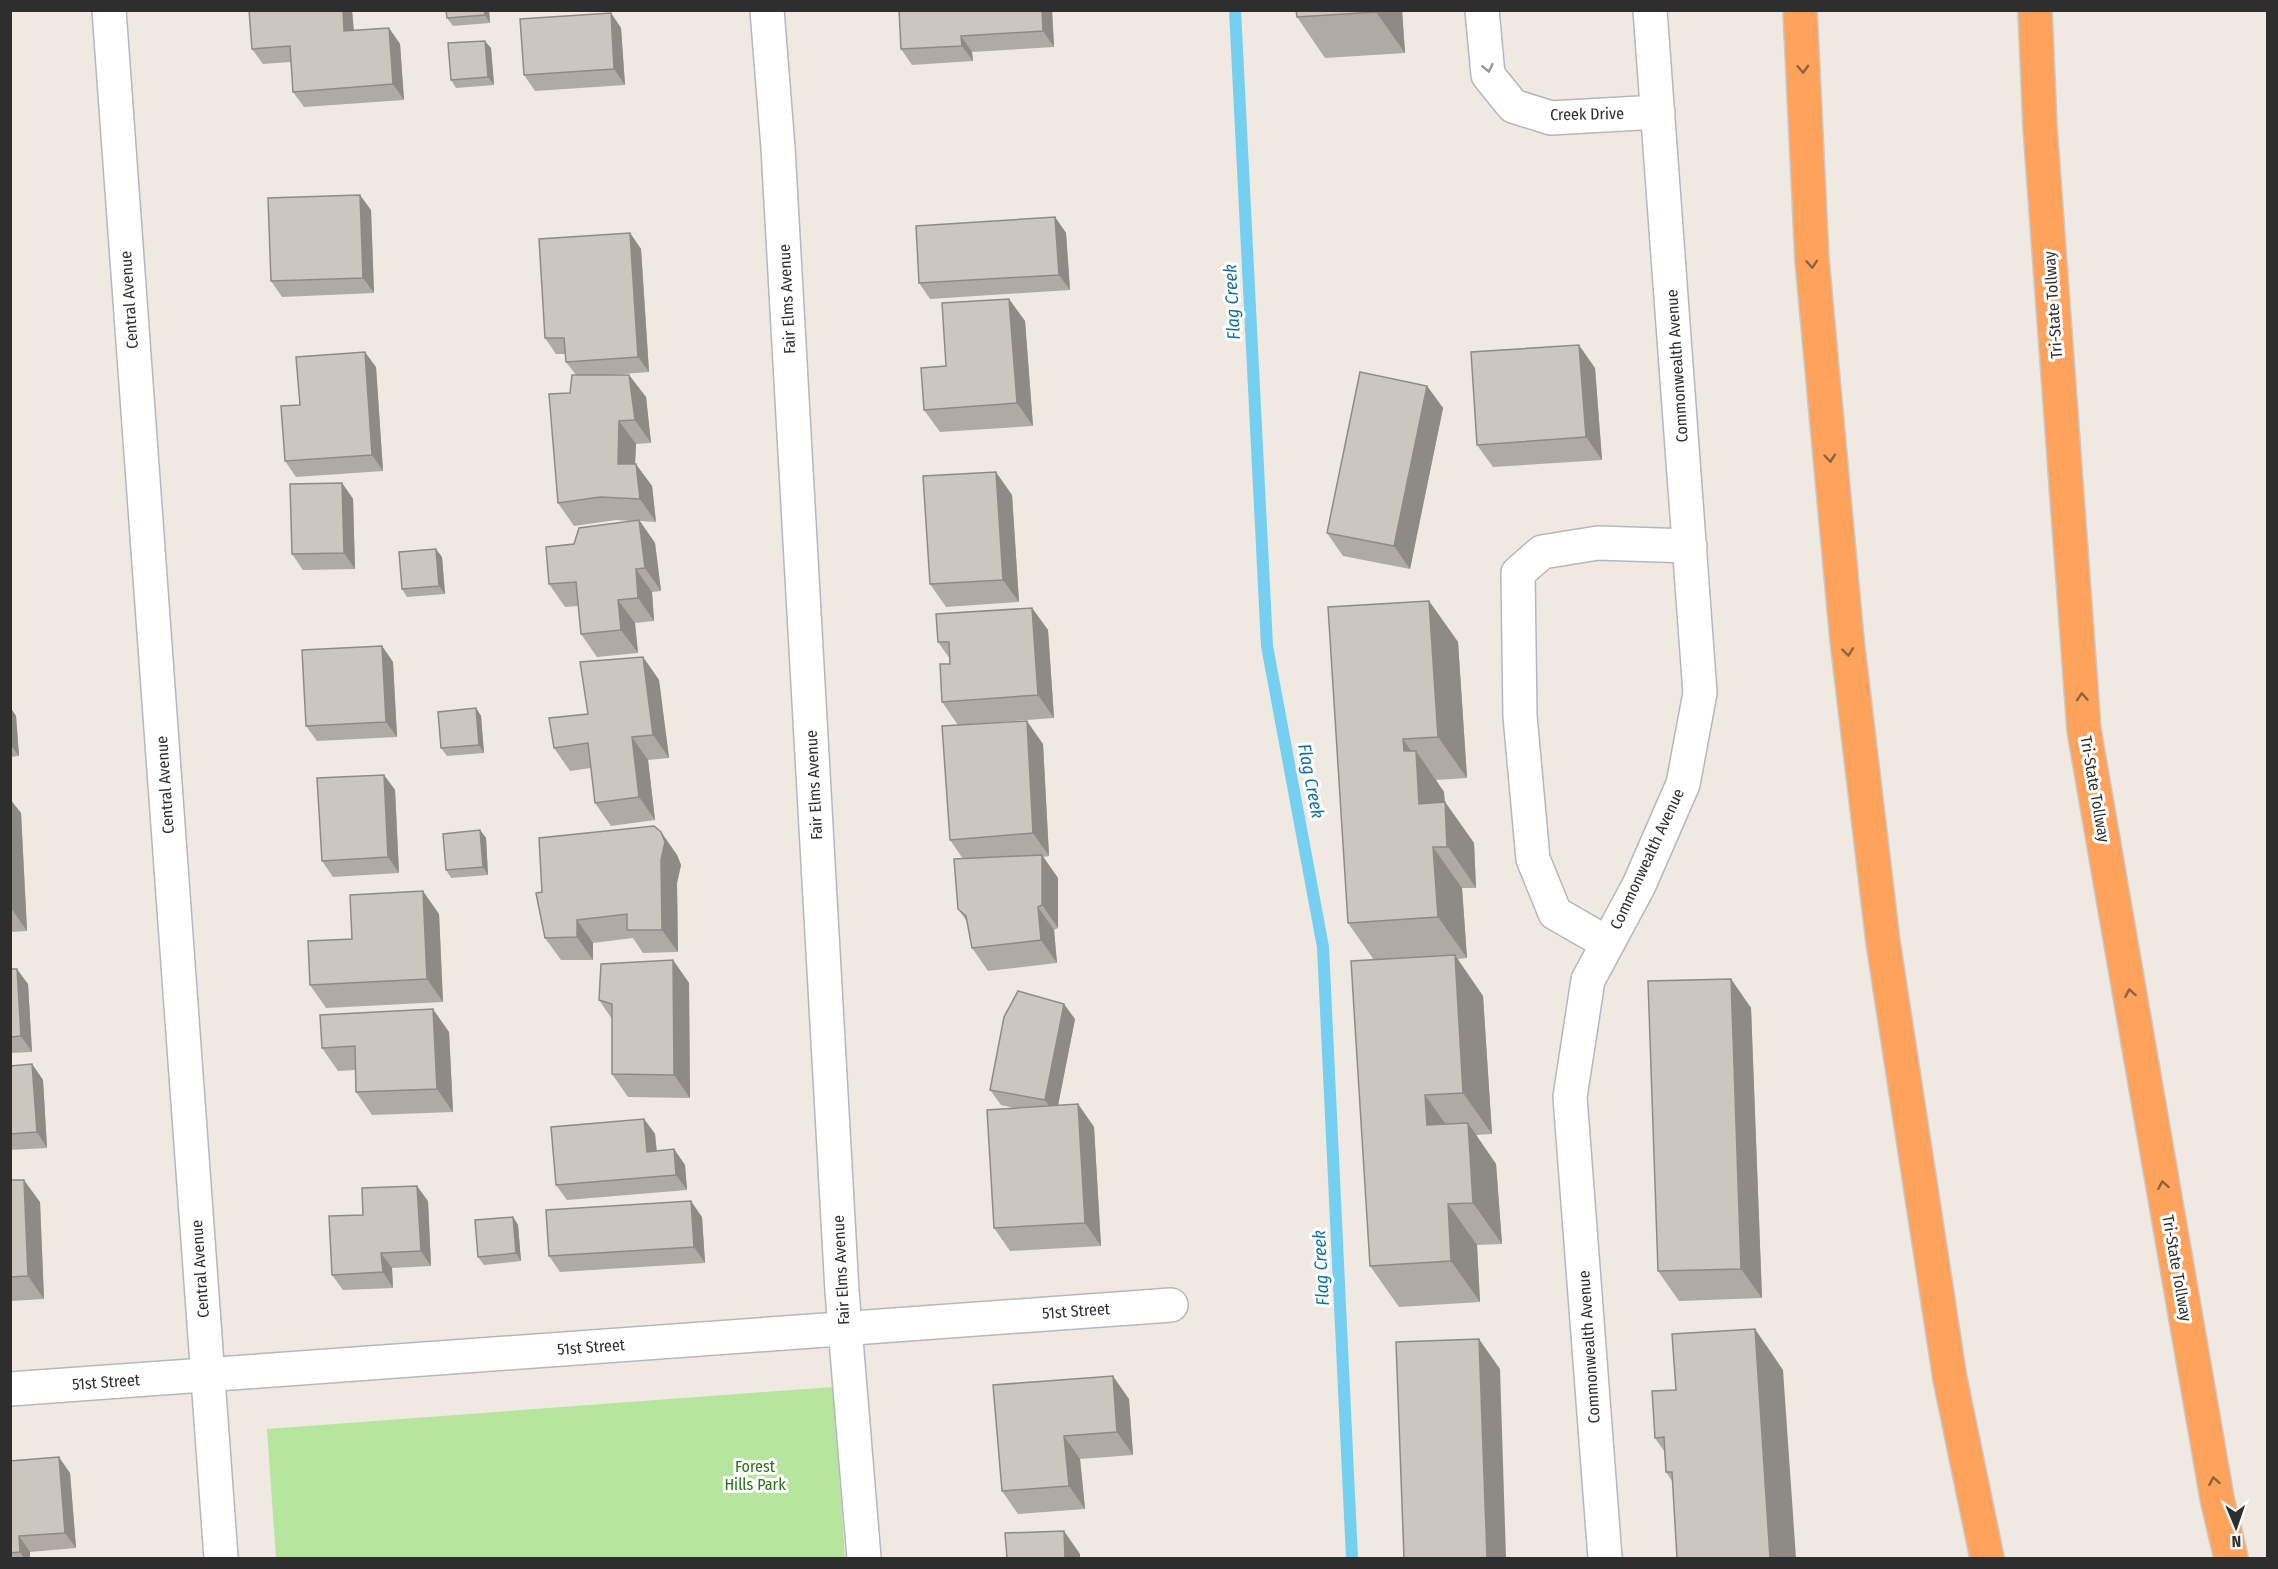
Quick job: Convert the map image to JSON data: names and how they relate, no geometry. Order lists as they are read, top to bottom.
{
  "streets": {
    "highway": ["Tri-State Tollway"],
    "street": [
      "Creek Drive",
      "Fair Elms Avenue",
      "Central Avenue",
      "Commonwealth Avenue",
      "51st Street"
    ]
  },
  "crossings": [
    ["Creek Drive", "Commonwealth Avenue"],
    ["Fair Elms Avenue", "51st Street"],
    ["Central Avenue", "51st Street"]
  ],
  "one_way": ["Creek Drive"],
  "water": ["Flag Creek"],
  "parks": ["Forest Hills Park"],
  "north": "bottom"
}
